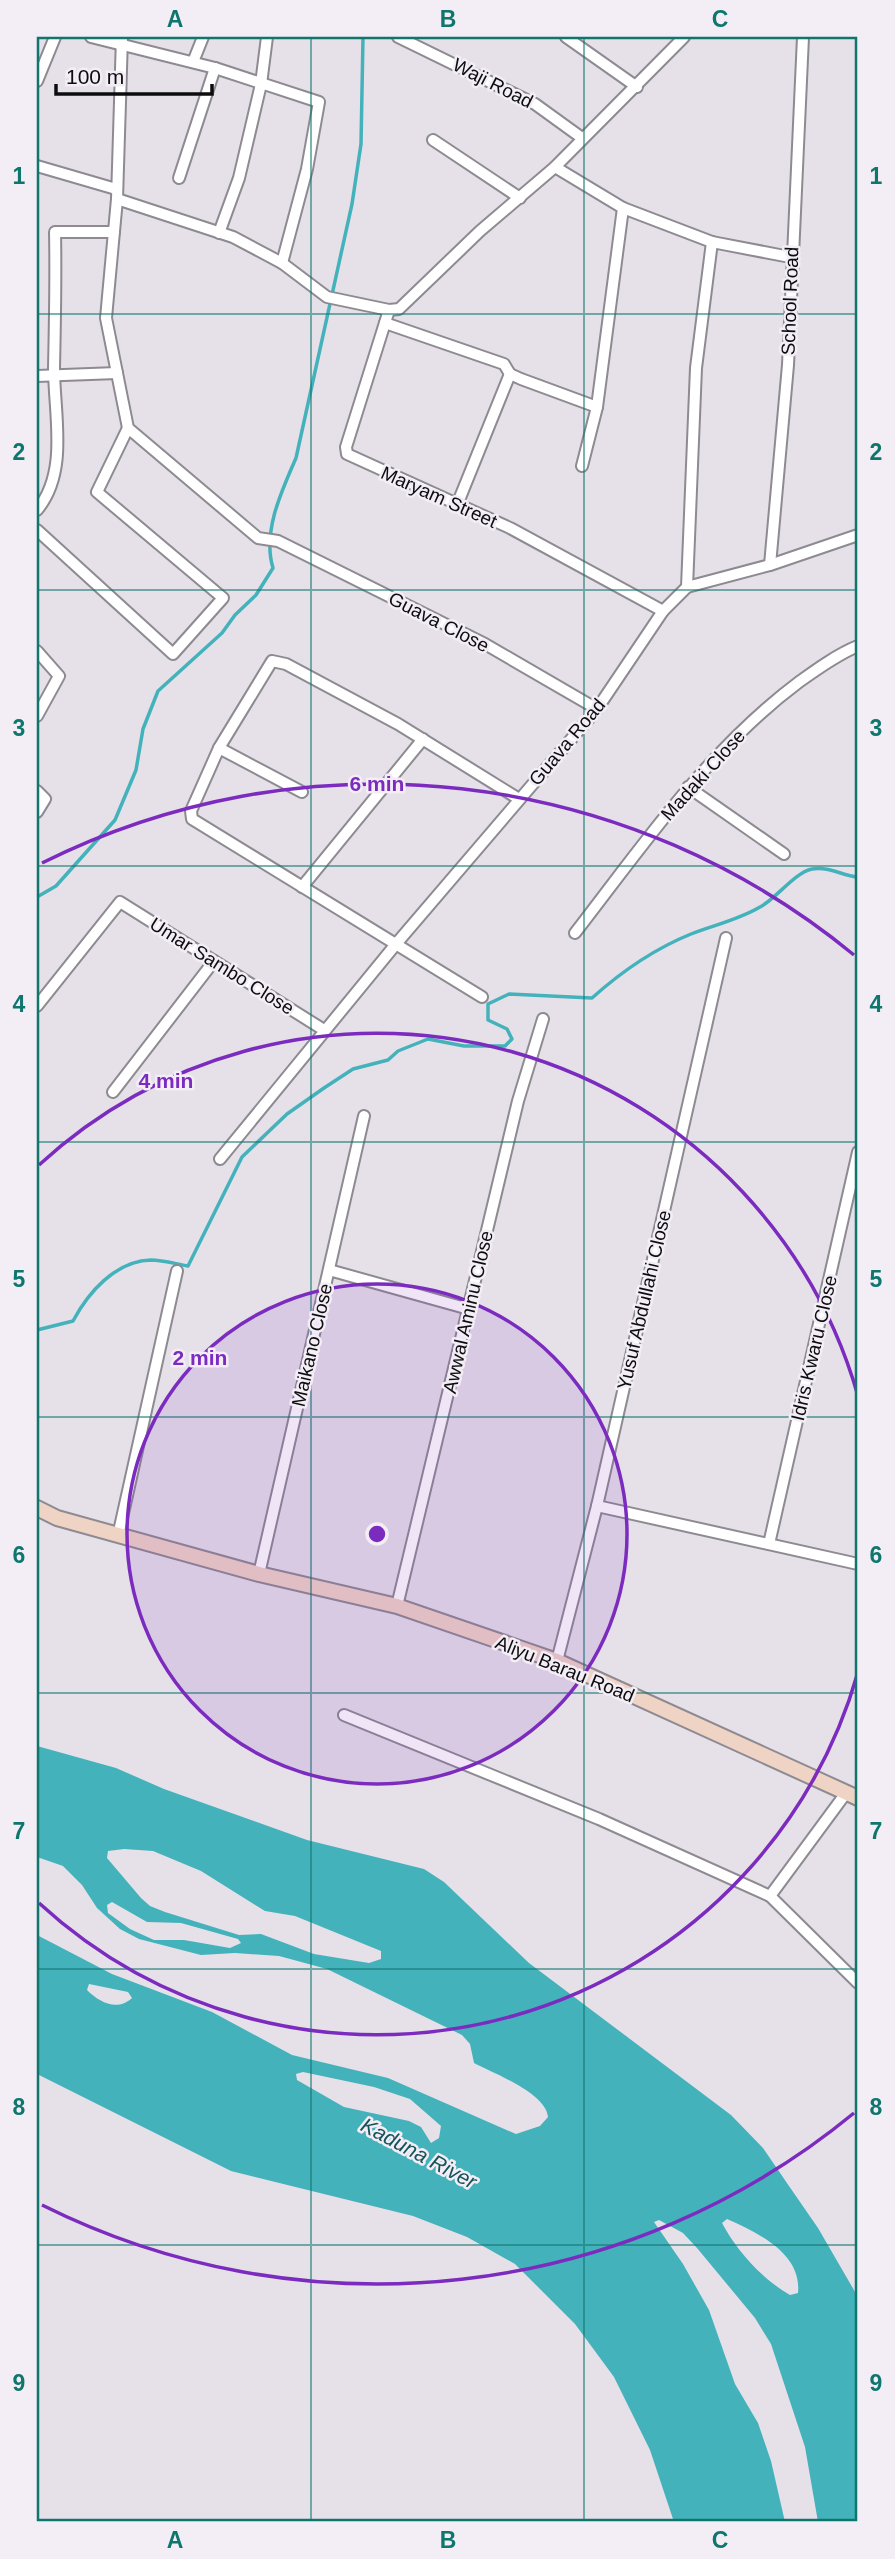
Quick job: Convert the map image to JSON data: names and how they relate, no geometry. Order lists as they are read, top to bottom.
{
  "streets": {
    "street": [
      "Waji Road",
      "School Road",
      "Maryam Street",
      "Guava Close",
      "Guava Road",
      "Madaki Close",
      "Umar Sambo Close",
      "Yusuf Abdullahi Close",
      "Awwal Aminu Close",
      "Maikano Close",
      "Idris Kwaru Close",
      "Aliyu Barau Road"
    ]
  },
  "crossings": [
    ["Maryam Street", "Guava Road"],
    ["Guava Close", "Guava Road"],
    ["Guava Road", "Umar Sambo Close"],
    ["Yusuf Abdullahi Close", "Aliyu Barau Road"],
    ["Awwal Aminu Close", "Aliyu Barau Road"],
    ["Maikano Close", "Aliyu Barau Road"]
  ],
  "water": ["Kaduna River"],
  "scale_bar": "100 m",
  "grid": {
    "columns": ["A", "B", "C"],
    "rows": [
      "1",
      "2",
      "3",
      "4",
      "5",
      "6",
      "7",
      "8",
      "9"
    ]
  },
  "rings": ["6 min", "4 min", "2 min"]
}
